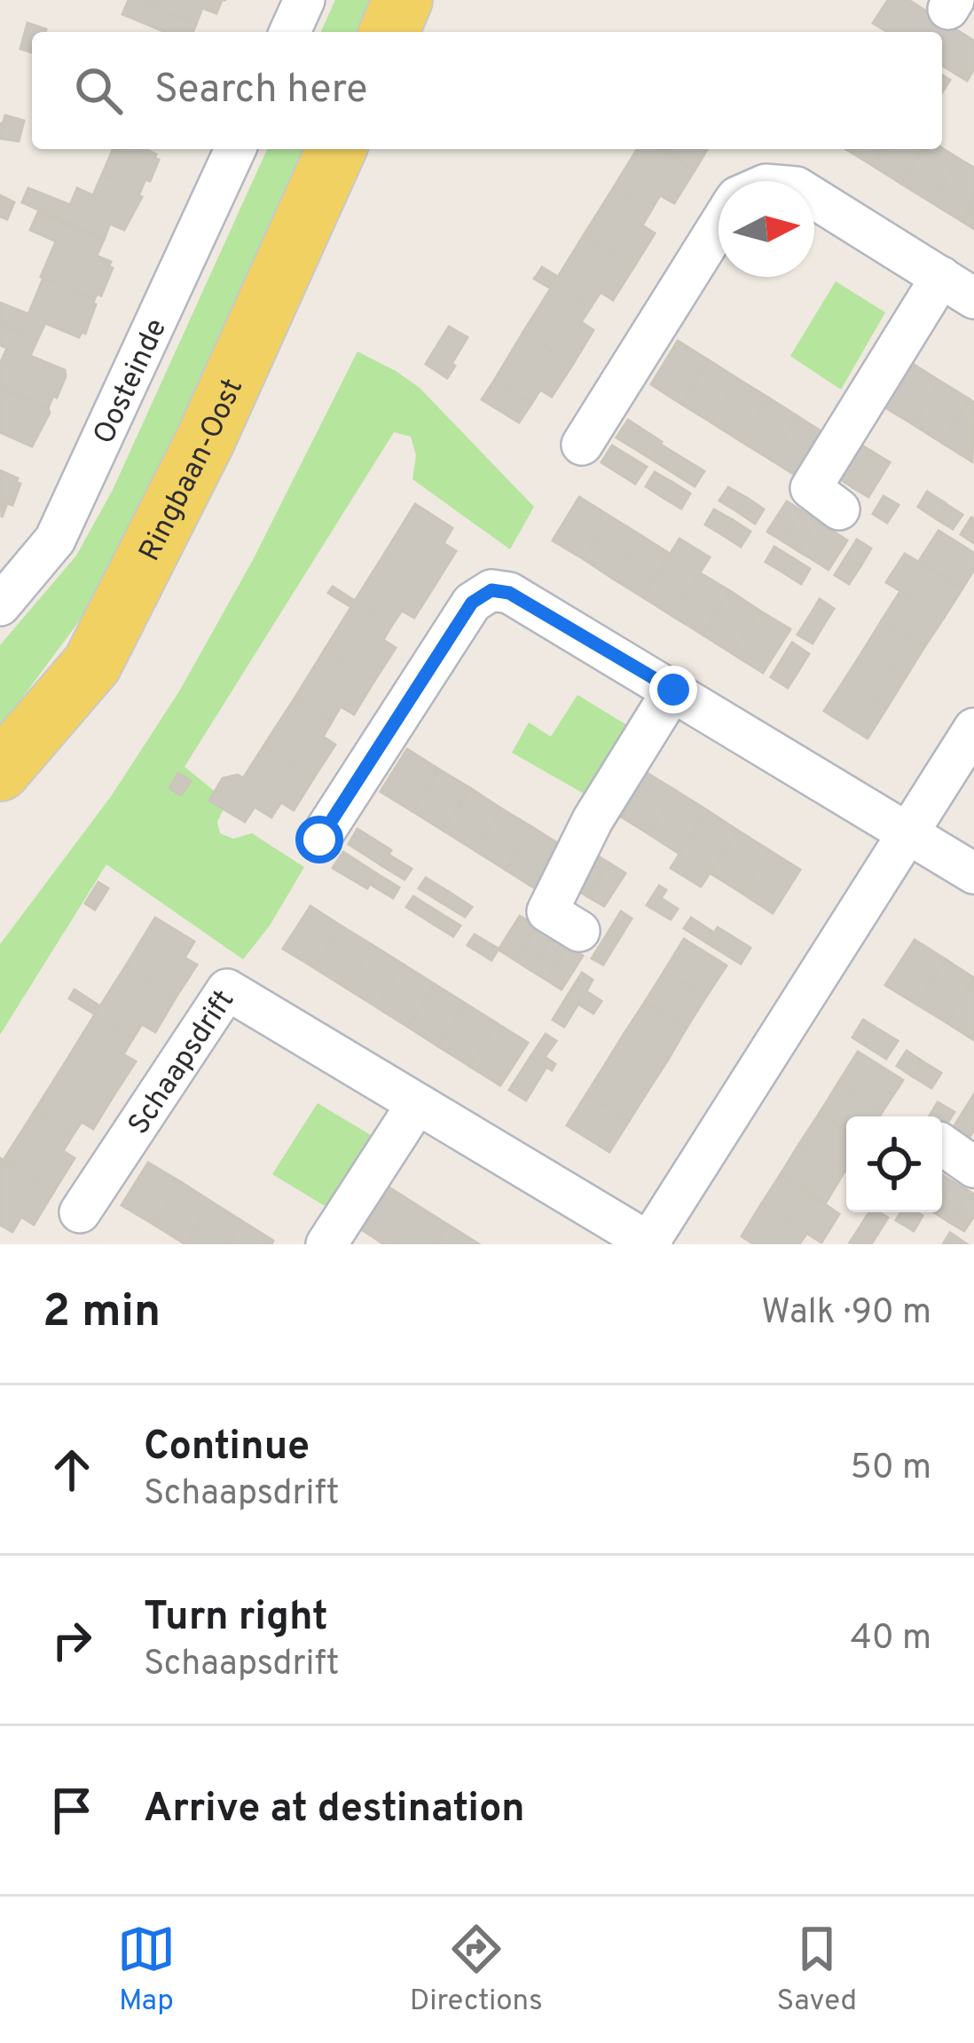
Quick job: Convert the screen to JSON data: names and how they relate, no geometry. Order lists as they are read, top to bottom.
{
  "streets": {
    "main road": ["Ringbaan-Oost"],
    "street": ["Oosteinde", "Schaapsdrift"]
  },
  "north": "right",
  "page": {
    "search": "Search here",
    "heading": ["2 min", "Walk · 90 m"],
    "list": [
      ["Continue", "Schaapsdrift", "50 m"],
      ["Turn right", "Schaapsdrift", "40 m"],
      "Arrive at destination"
    ],
    "nav": ["Map", "Directions", "Saved"]
  }
}
